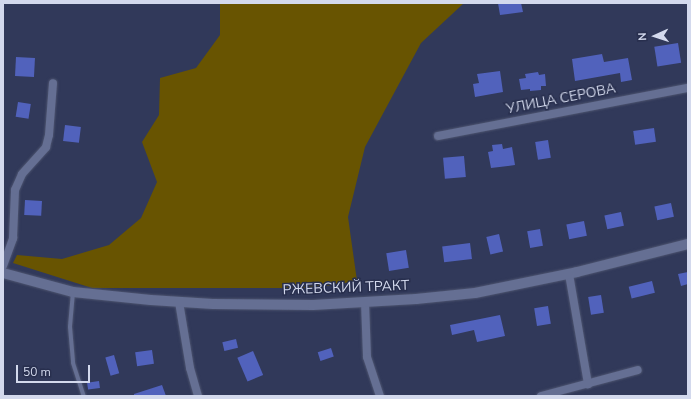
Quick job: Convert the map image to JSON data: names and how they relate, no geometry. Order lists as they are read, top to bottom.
{
  "streets": {
    "main road": ["РЖЕВСКИЙ ТРАКТ"],
    "street": ["УЛИЦА СЕРОВА"]
  },
  "scale_bar": "50 m",
  "north": "left"
}
